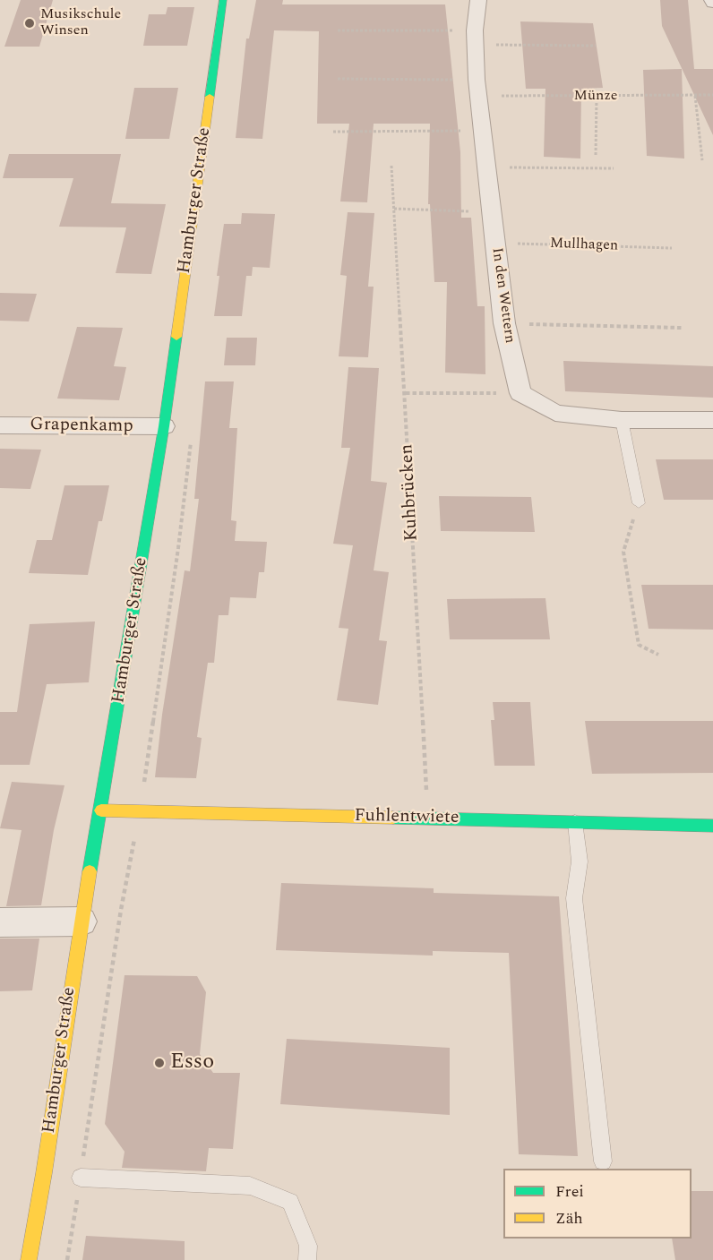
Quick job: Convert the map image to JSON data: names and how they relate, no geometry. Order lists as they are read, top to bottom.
{
  "streets": {
    "main road": ["Hamburger Straße", "Fuhlentwiete"],
    "street": ["In den Wettern", "Grapenkamp"],
    "path": ["Münze", "Mullhagen", "Kuhbrücken"]
  },
  "crossings": [
    ["Münze", "In den Wettern"],
    ["Hamburger Straße", "Grapenkamp"],
    ["Hamburger Straße", "Fuhlentwiete"],
    ["Mullhagen", "In den Wettern"],
    ["Kuhbrücken", "Fuhlentwiete"]
  ],
  "places": ["Musikschule Winsen", "Esso"],
  "legend": ["Frei", "Zäh"]
}
